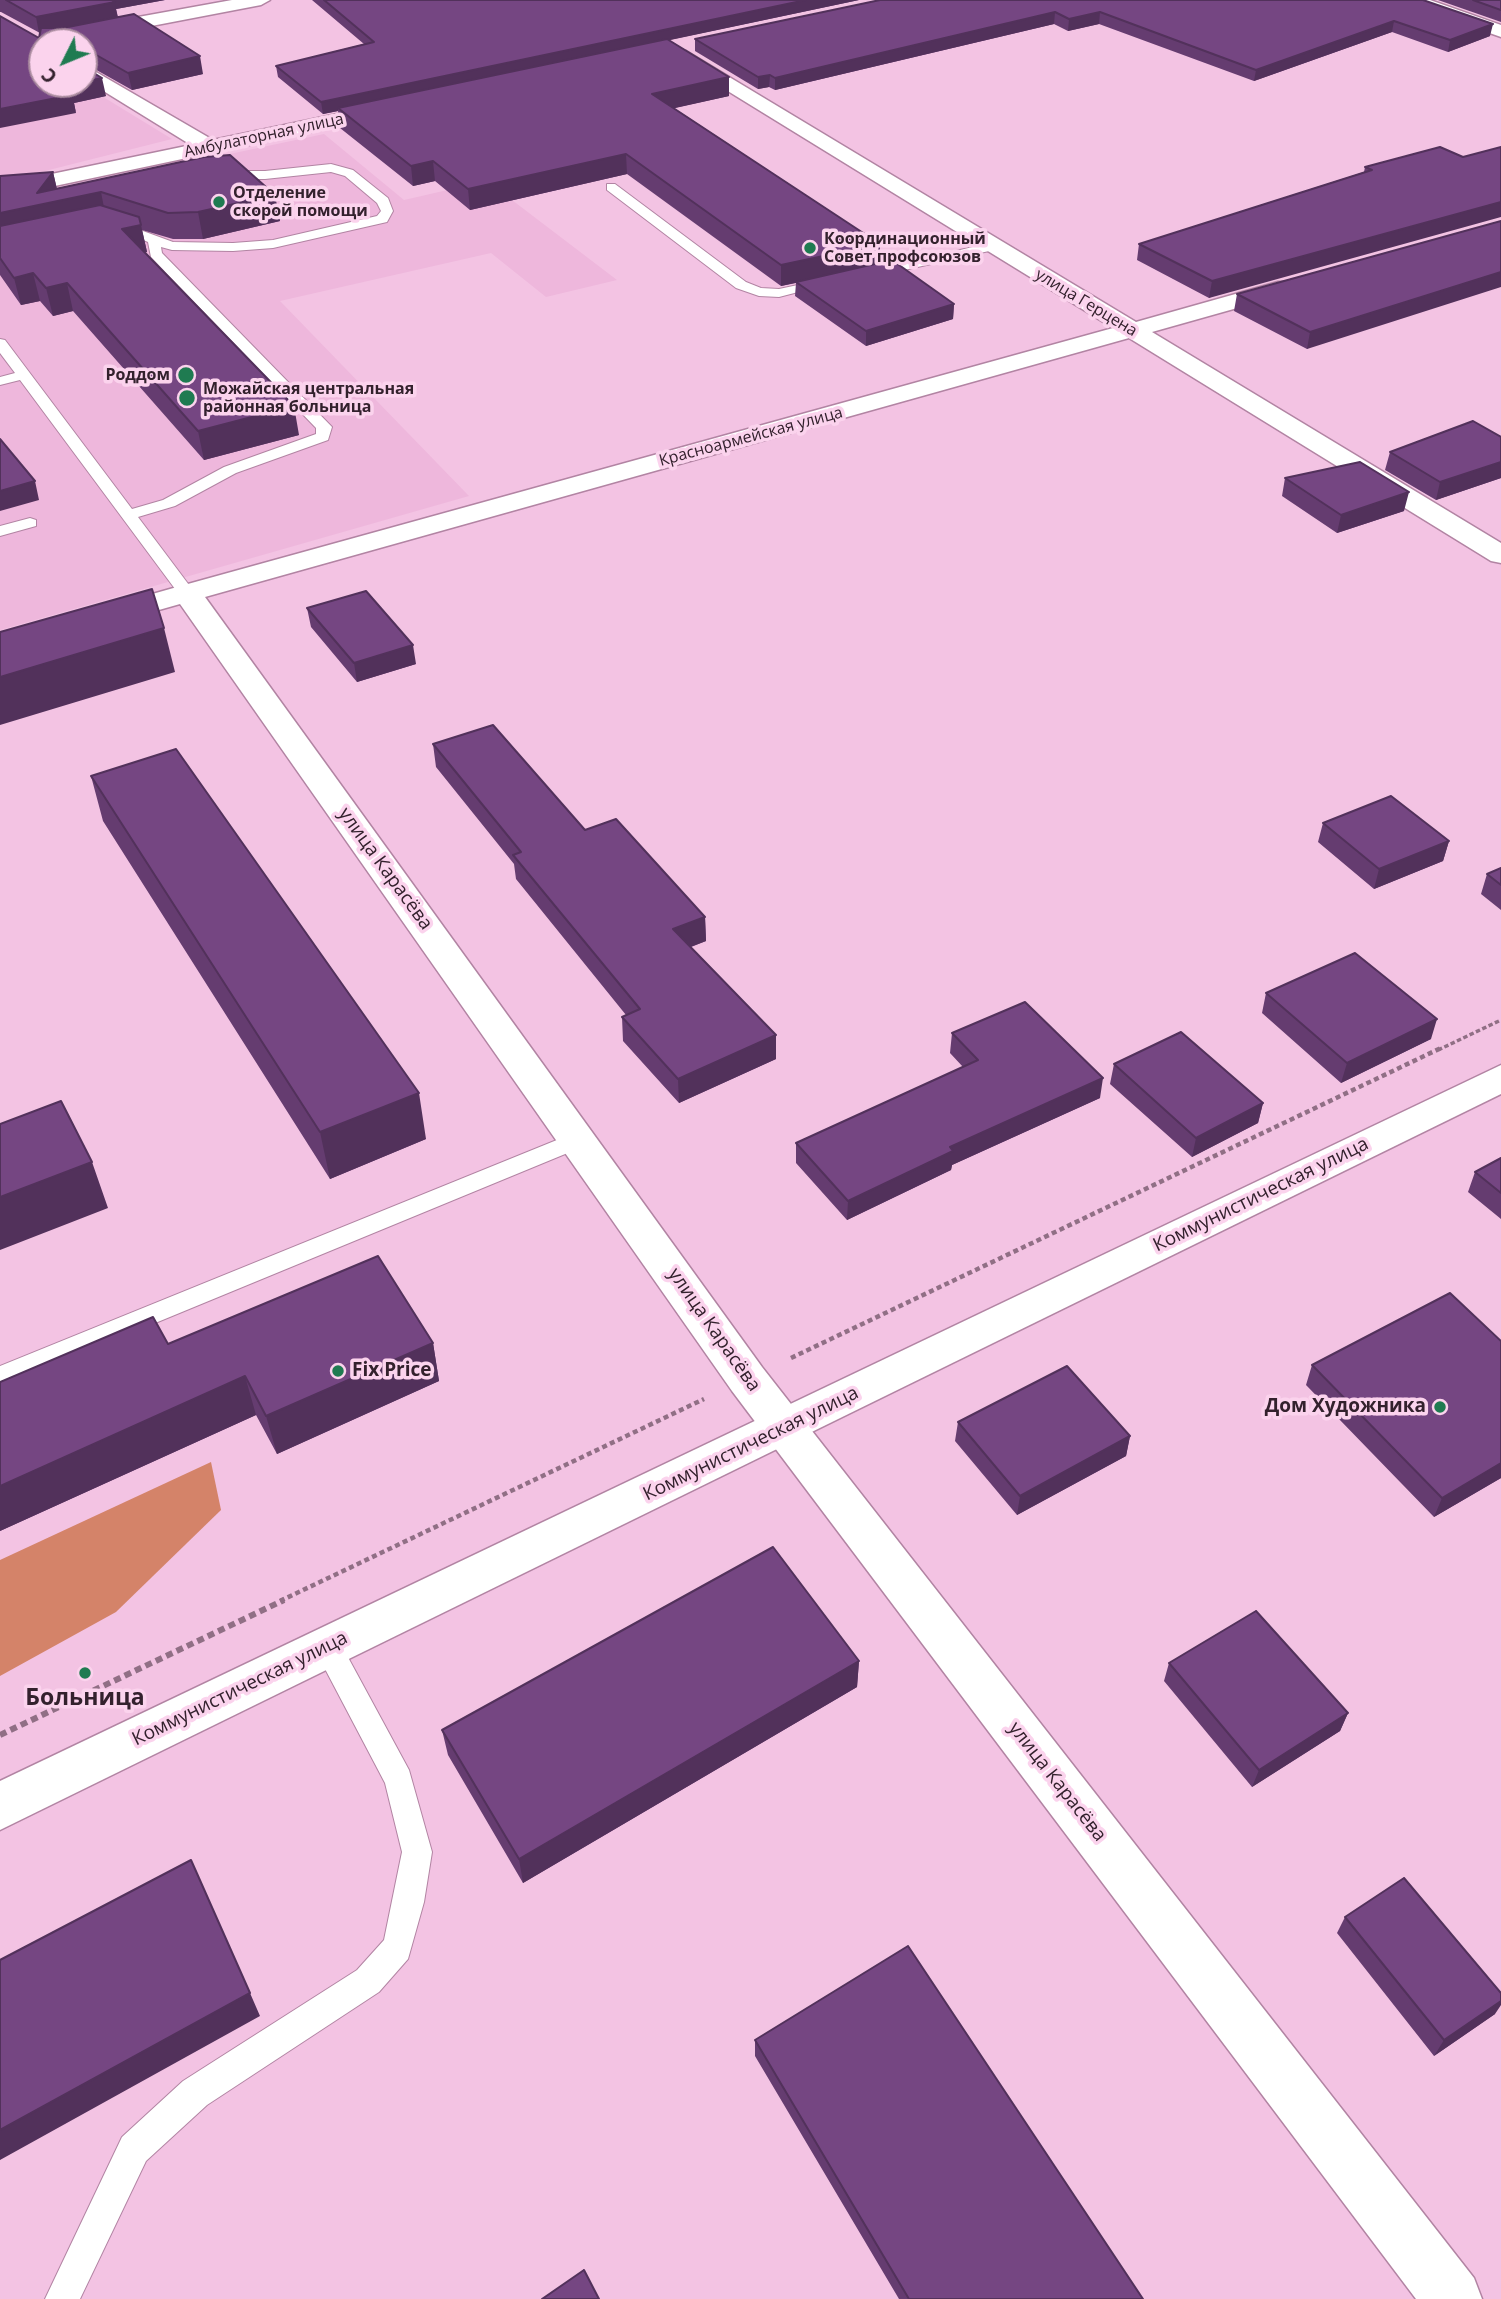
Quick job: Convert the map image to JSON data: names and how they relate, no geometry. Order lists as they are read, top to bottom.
{
  "streets": {
    "street": [
      "Амбулаторная улица",
      "улица Герцена",
      "Красноармейская улица",
      "улица Карасёва",
      "Коммунистическая улица"
    ]
  },
  "crossings": [
    ["улица Герцена", "Красноармейская улица"],
    ["Красноармейская улица", "улица Карасёва"],
    ["улица Карасёва", "Коммунистическая улица"]
  ],
  "places": [
    "Отделение скорой помощи",
    "Координационный Совет профсоюзов",
    "Роддом",
    "Можайская центральная районная больница",
    "Fix Price",
    "Дом Художника",
    "Больница"
  ],
  "north": "bottom left"
}
